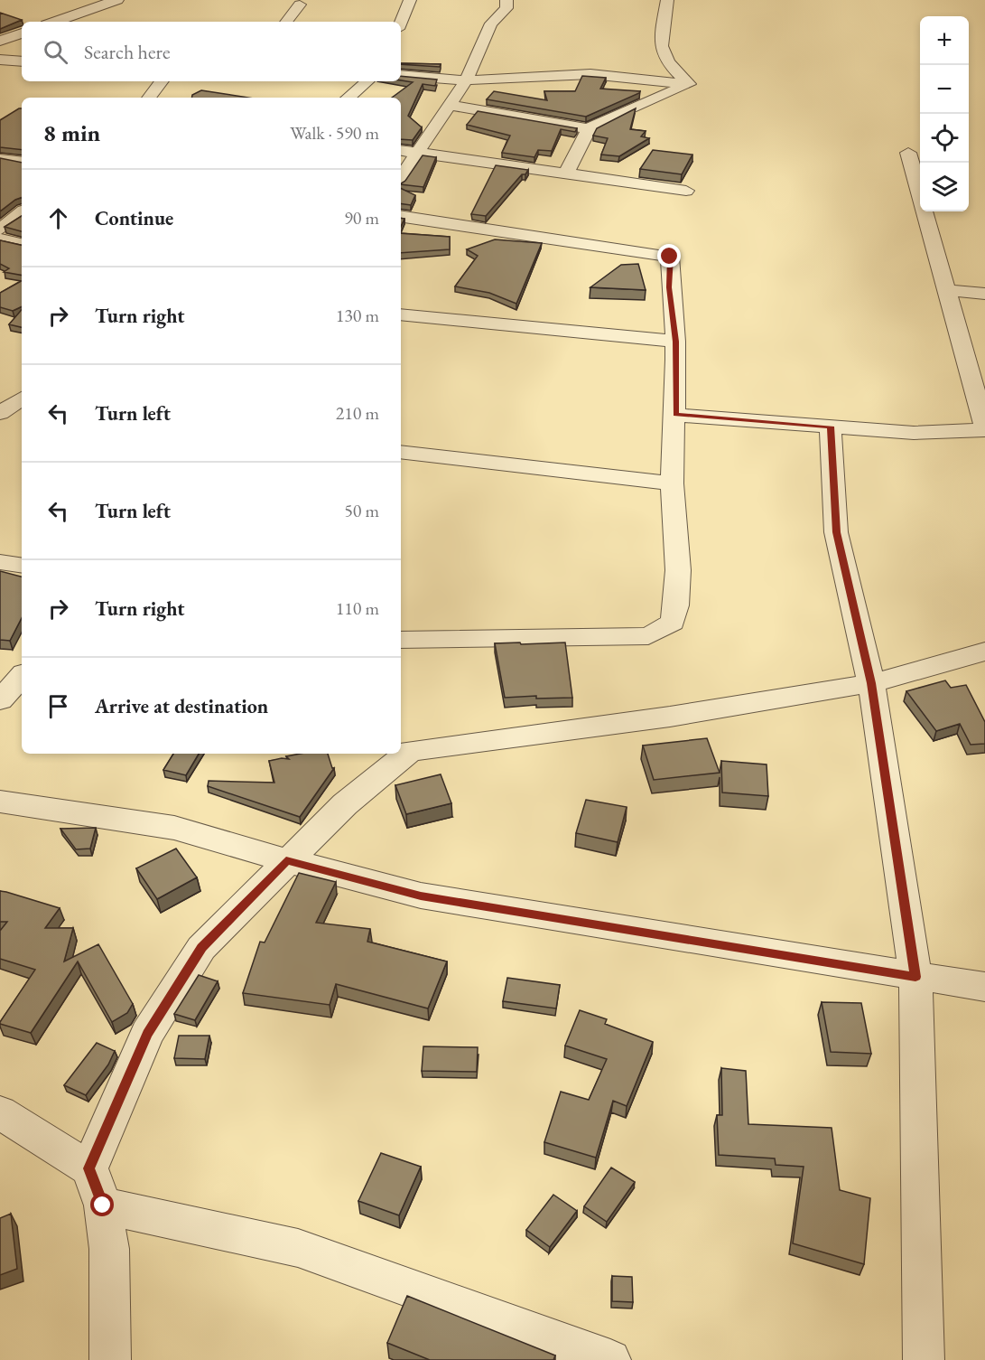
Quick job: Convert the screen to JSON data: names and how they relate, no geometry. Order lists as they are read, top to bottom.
{
  "page": {
    "map_buttons": ["+", "−"],
    "search": "Search here",
    "heading": ["8 min", "Walk · 590 m"],
    "list": [
      ["Continue", "90 m"],
      ["Turn right", "130 m"],
      ["Turn left", "210 m"],
      ["Turn left", "50 m"],
      ["Turn right", "110 m"],
      "Arrive at destination"
    ]
  }
}
